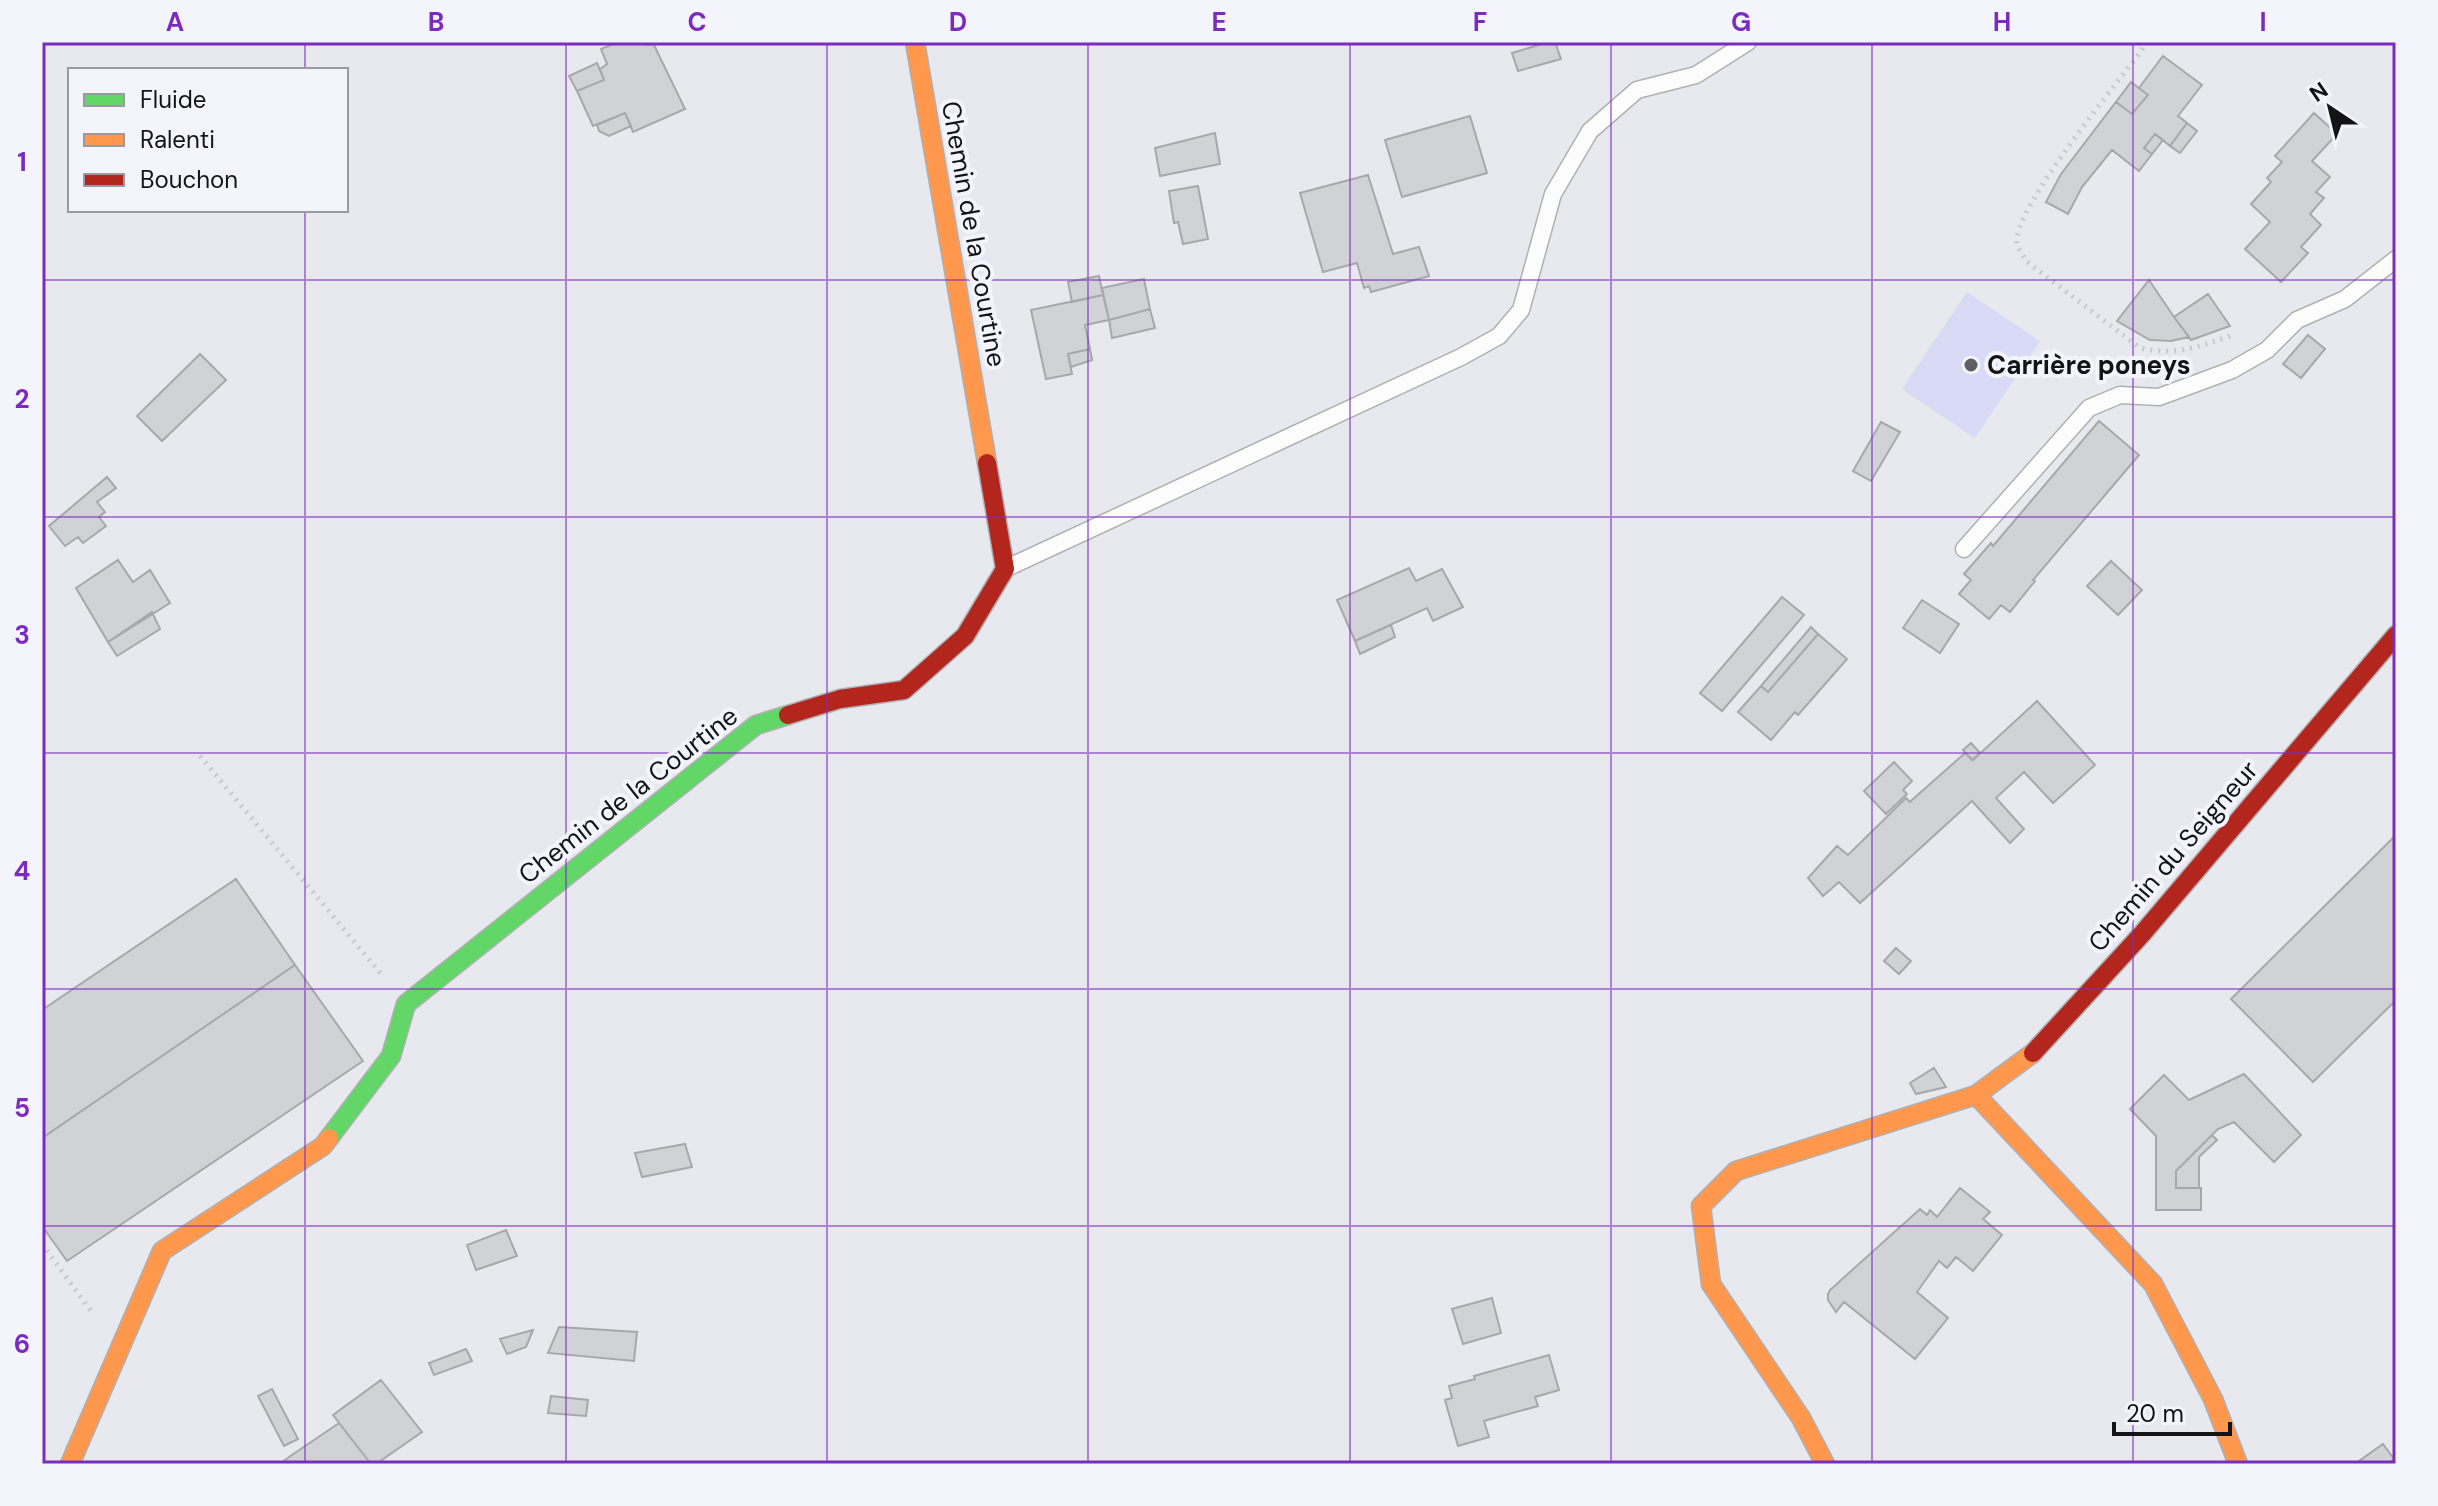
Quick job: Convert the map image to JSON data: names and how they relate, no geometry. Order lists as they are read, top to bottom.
{
  "streets": {
    "street": ["Chemin de la Courtine", "Chemin du Seigneur"]
  },
  "places": ["Carrière poneys"],
  "legend": ["Fluide", "Ralenti", "Bouchon"],
  "scale_bar": "20 m",
  "north": "top left",
  "grid": {
    "columns": [
      "A",
      "B",
      "C",
      "D",
      "E",
      "F",
      "G",
      "H",
      "I"
    ],
    "rows": [
      "1",
      "2",
      "3",
      "4",
      "5",
      "6"
    ]
  }
}
